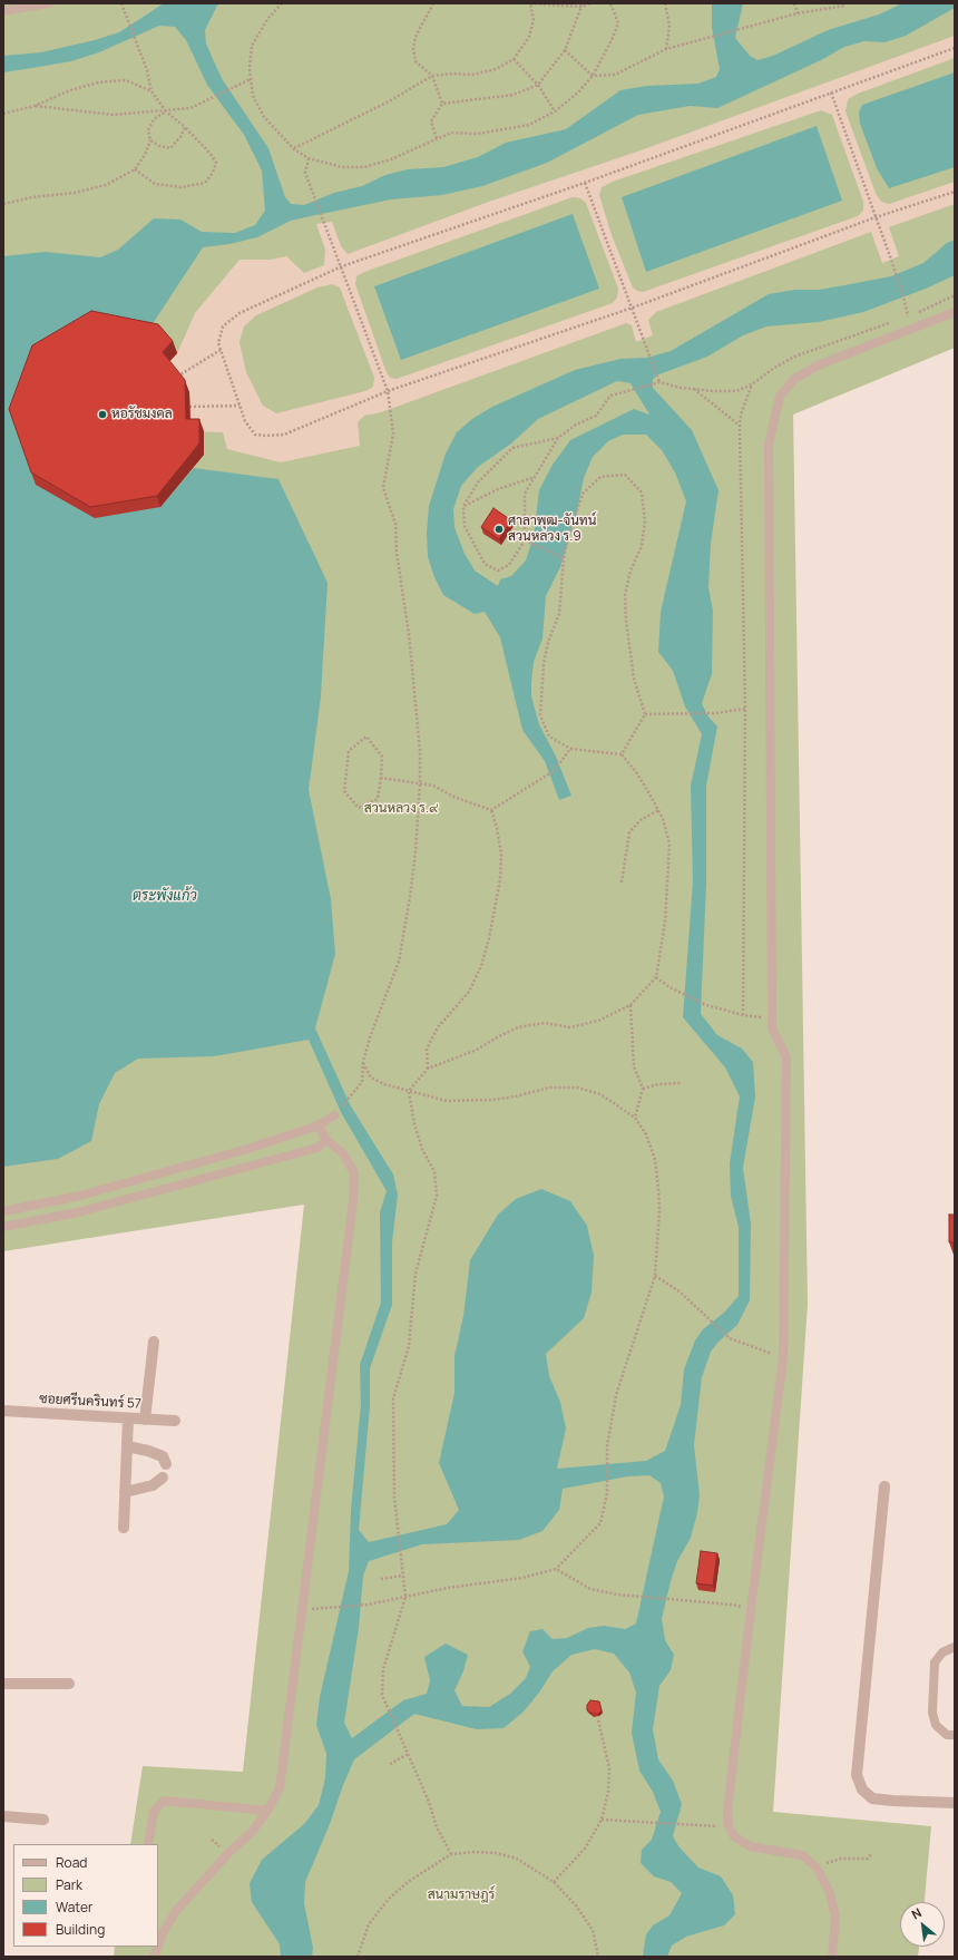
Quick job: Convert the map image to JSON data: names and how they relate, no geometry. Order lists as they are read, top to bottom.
{
  "streets": {
    "street": ["ซอยศรีนครินทร์ 57"]
  },
  "water": ["ตระพังแก้ว"],
  "parks": ["สวนหลวง ร.๙", "สนามราษฎร์"],
  "places": ["หอรัชมงคล", "ศาลาพุฒ-จันทน์ สวนหลวง ร.9"],
  "legend": [
    "Road",
    "Park",
    "Water",
    "Building"
  ],
  "north": "top left"
}
